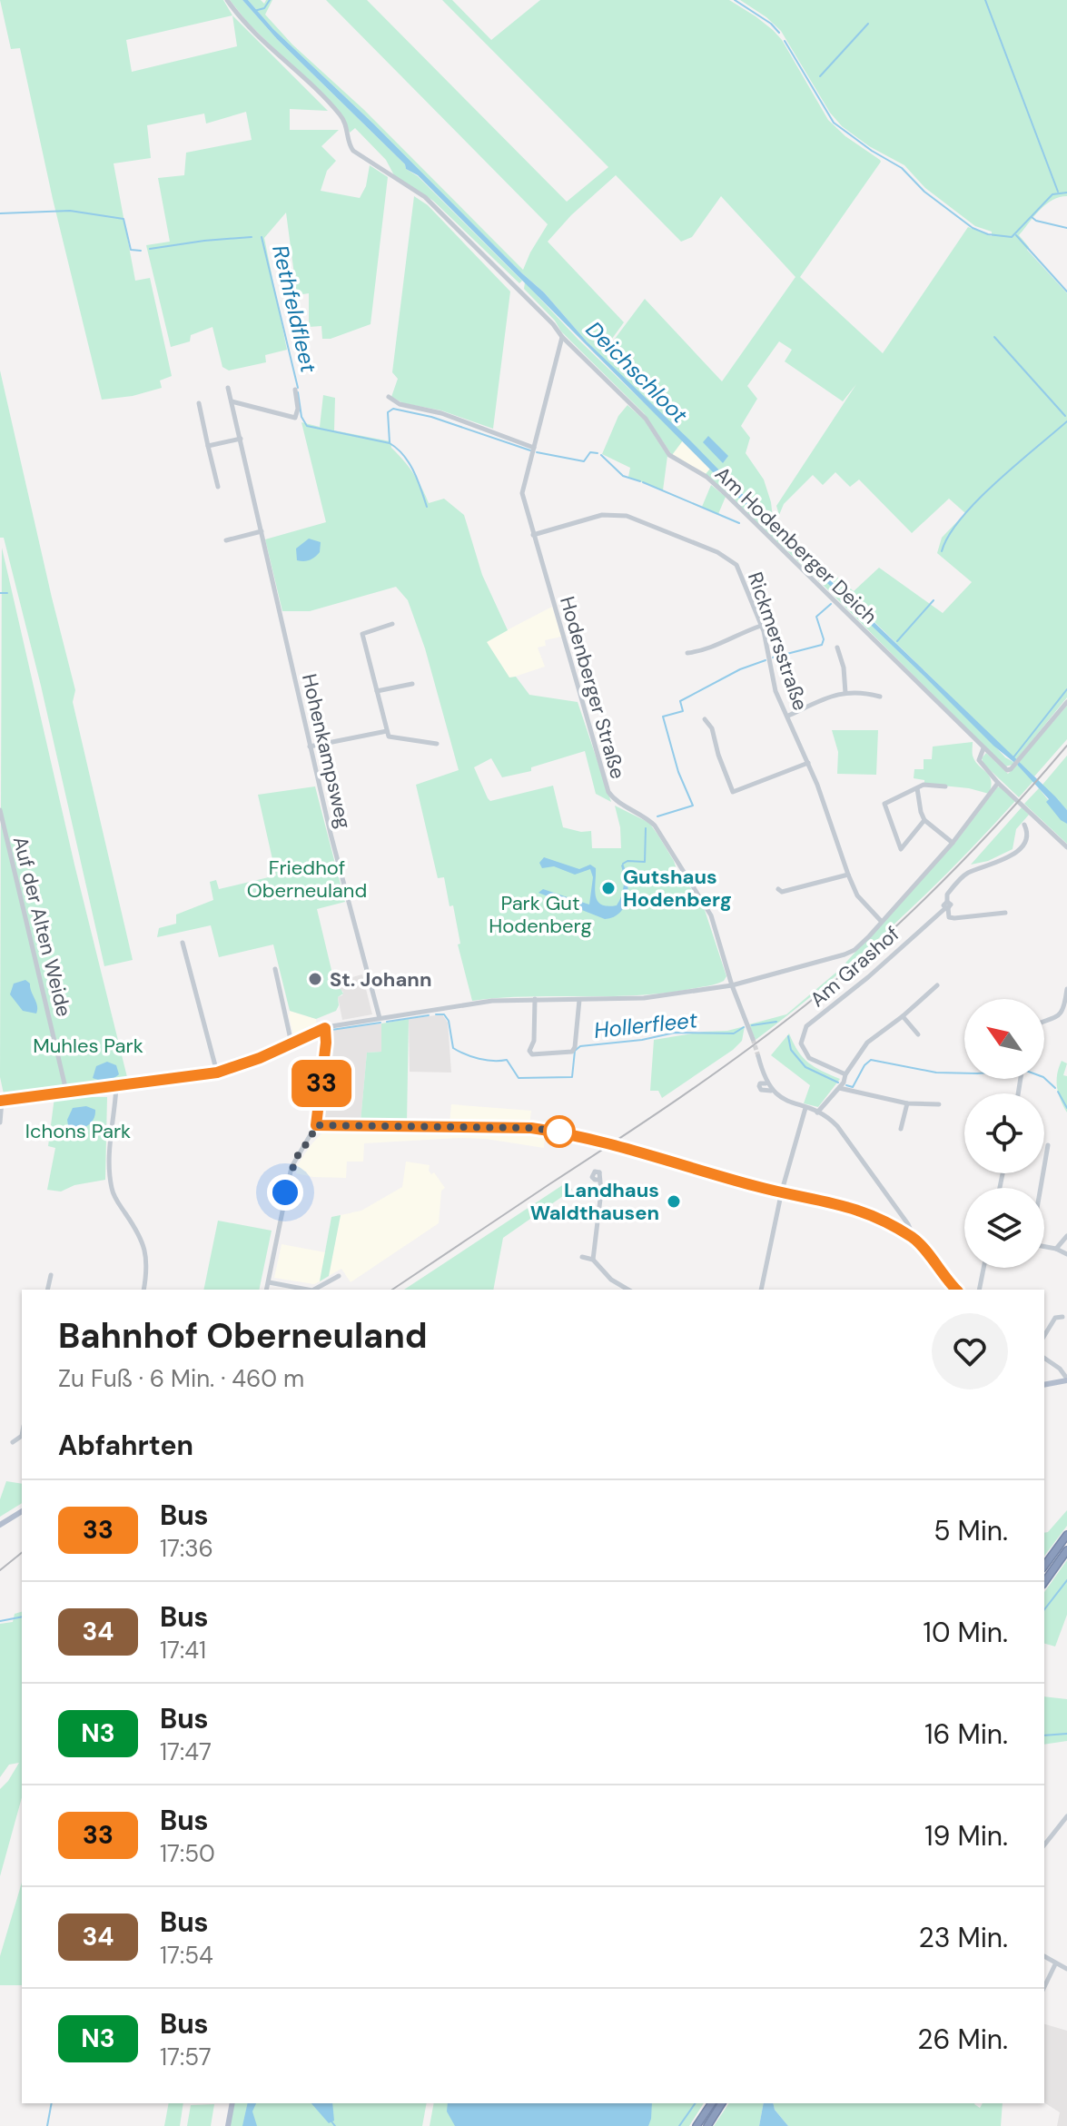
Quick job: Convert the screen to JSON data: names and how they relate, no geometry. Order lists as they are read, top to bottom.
{
  "streets": {
    "street": [
      "Am Hodenberger Deich",
      "Rickmersstraße",
      "Hodenberger Straße",
      "Hohenkampsweg",
      "Auf der Alten Weide",
      "Am Grashof"
    ]
  },
  "crossings": [
    ["Am Hodenberger Deich", "Hodenberger Straße"],
    ["Rickmersstraße", "Hodenberger Straße"]
  ],
  "water": ["Rethfeldfleet", "Deichschloot", "Hollerfleet"],
  "parks": [
    "Friedhof Oberneuland",
    "Park Gut Hodenberg",
    "Muhles Park",
    "Ichons Park"
  ],
  "places": ["Gutshaus Hodenberg", "St. Johann", "Landhaus Waldthausen"],
  "lines": ["bus line 33"],
  "north": "top left",
  "page": {
    "on_map": "33",
    "heading": [
      ["Bahnhof Oberneuland", "Zu Fuß · 6 Min. · 460 m"],
      "Abfahrten"
    ],
    "list": [
      {
        "mark": "33",
        "name": "Bus",
        "note": "17:36",
        "value": "5 Min."
      },
      {
        "mark": "34",
        "name": "Bus",
        "note": "17:41",
        "value": "10 Min."
      },
      {
        "mark": "N3",
        "name": "Bus",
        "note": "17:47",
        "value": "16 Min."
      },
      {
        "mark": "33",
        "name": "Bus",
        "note": "17:50",
        "value": "19 Min."
      },
      {
        "mark": "34",
        "name": "Bus",
        "note": "17:54",
        "value": "23 Min."
      },
      {
        "mark": "N3",
        "name": "Bus",
        "note": "17:57",
        "value": "26 Min."
      }
    ]
  }
}
